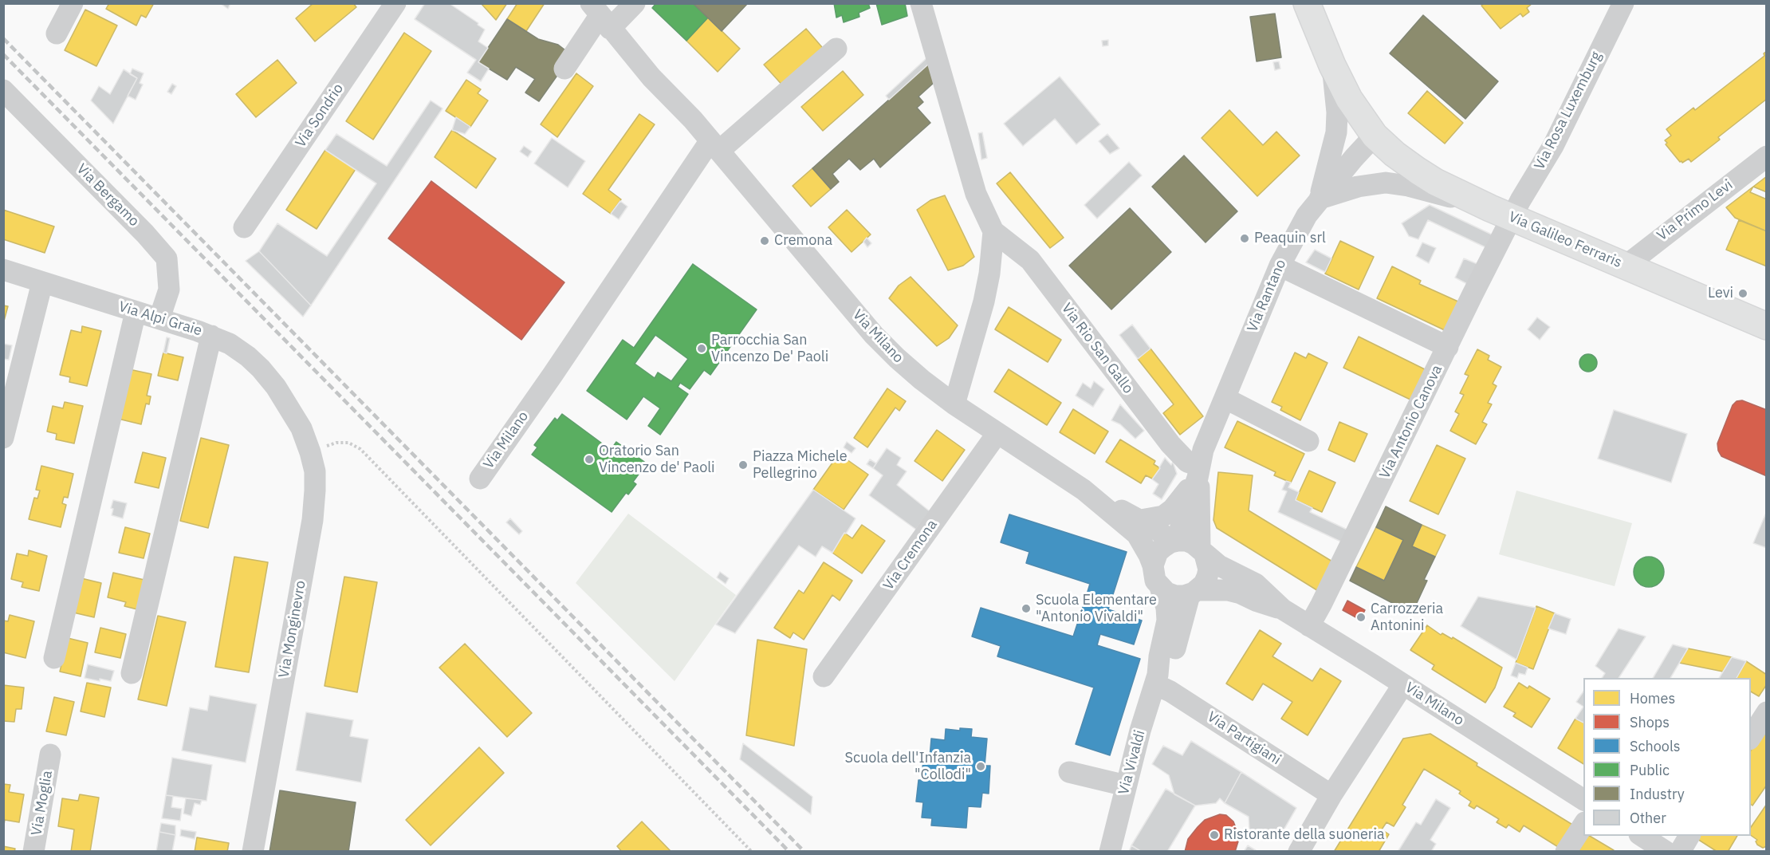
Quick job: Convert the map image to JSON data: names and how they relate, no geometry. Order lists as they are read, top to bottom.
{
  "streets": {
    "main road": ["Via Galileo Ferraris"],
    "street": [
      "Via Rosa Luxemburg",
      "Via Sondrio",
      "Via Bergamo",
      "Via Primo Levi",
      "Via Rantano",
      "Via Alpi Graie",
      "Via Milano",
      "Via Rio San Gallo",
      "Via Antonio Canova",
      "Via Cremona",
      "Via Monginevro",
      "Via Partigiani",
      "Via Vivaldi",
      "Via Moglia"
    ]
  },
  "crossings": [
    ["Via Rosa Luxemburg", "Via Galileo Ferraris"],
    ["Via Rosa Luxemburg", "Via Antonio Canova"],
    ["Via Bergamo", "Via Alpi Graie"],
    ["Via Primo Levi", "Via Galileo Ferraris"],
    ["Via Galileo Ferraris", "Via Rantano"],
    ["Via Galileo Ferraris", "Via Antonio Canova"],
    ["Via Rantano", "Via Milano"],
    ["Via Rantano", "Via Rio San Gallo"],
    ["Via Rantano", "Via Vivaldi"],
    ["Via Alpi Graie", "Via Monginevro"],
    ["Via Milano", "Via Antonio Canova"],
    ["Via Milano", "Via Cremona"],
    ["Via Milano", "Via Vivaldi"],
    ["Via Partigiani", "Via Vivaldi"]
  ],
  "places": [
    "Peaquin srl",
    "Cremona",
    "Levi",
    "Parrocchia San Vincenzo De' Paoli",
    "Oratorio San Vincenzo de' Paoli",
    "Piazza Michele Pellegrino",
    "Scuola Elementare \"Antonio Vivaldi\"",
    "Carrozzeria Antonini",
    "Scuola dell'Infanzia \"Collodi\"",
    "Ristorante della suoneria"
  ],
  "legend": [
    "Homes",
    "Shops",
    "Schools",
    "Public",
    "Industry",
    "Other"
  ]
}
